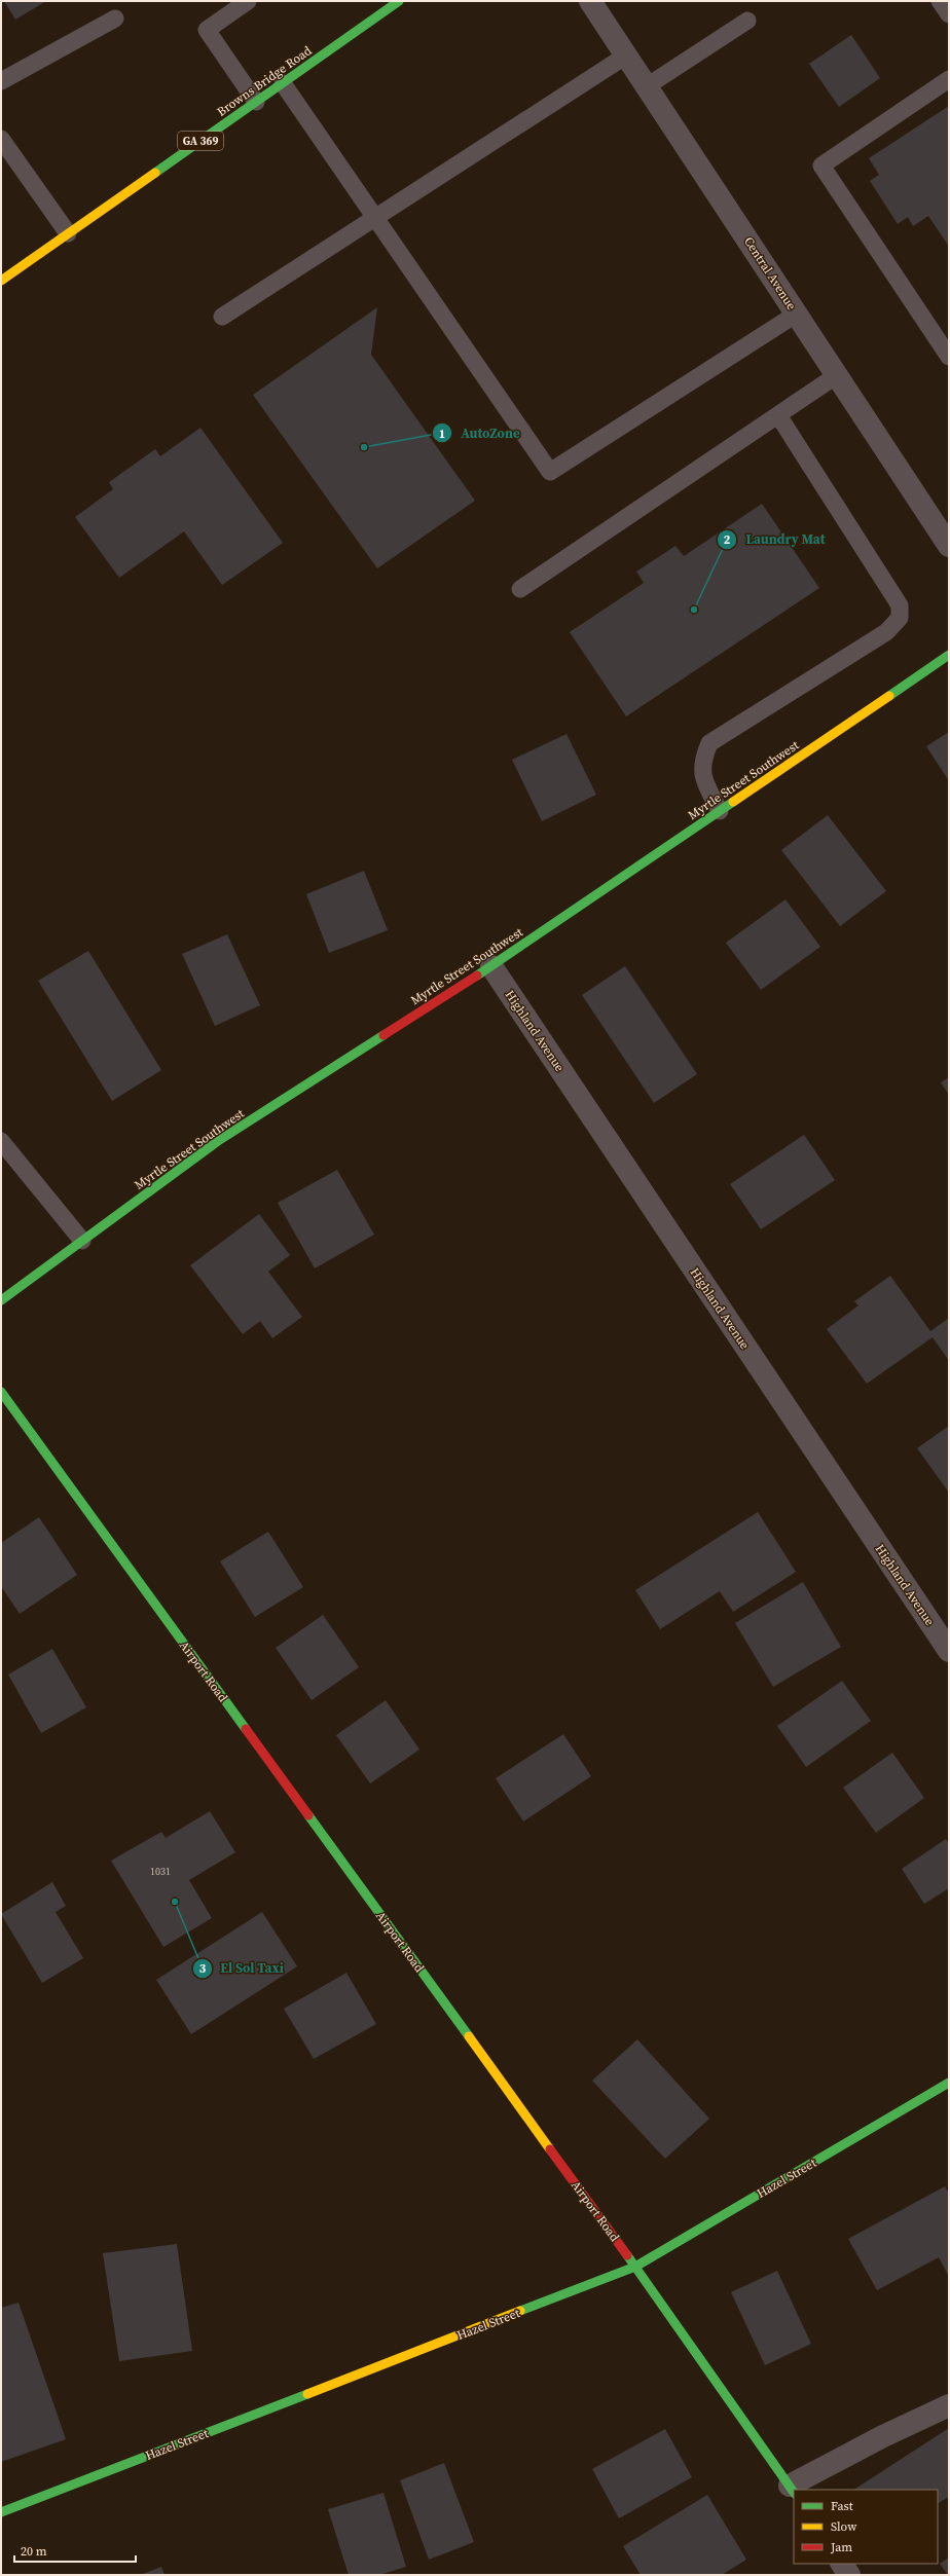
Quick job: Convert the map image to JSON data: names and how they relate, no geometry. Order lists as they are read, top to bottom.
{
  "streets": {
    "street": [
      "Browns Bridge Road",
      "GA 369",
      "Central Avenue",
      "Myrtle Street Southwest",
      "Highland Avenue",
      "Airport Road",
      "Hazel Street"
    ]
  },
  "crossings": [
    ["Myrtle Street Southwest", "Highland Avenue"],
    ["Airport Road", "Hazel Street"]
  ],
  "places": ["AutoZone", "Laundry Mat", "El Sol Taxi"],
  "house_numbers": ["1031"],
  "legend": ["Fast", "Slow", "Jam"],
  "scale_bar": "20 m"
}
